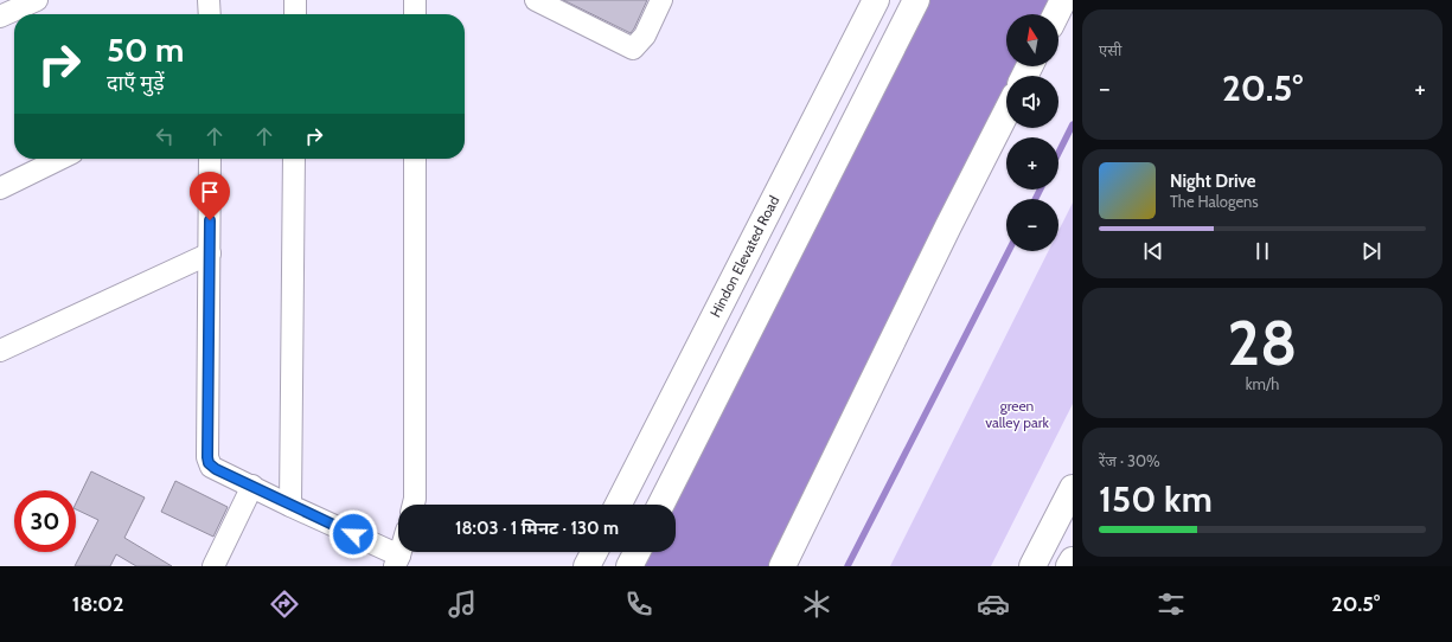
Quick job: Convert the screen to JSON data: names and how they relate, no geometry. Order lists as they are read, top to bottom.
{
  "streets": {
    "main road": ["Hindon Elevated Road"]
  },
  "parks": ["green valley park"],
  "north": "top",
  "page": {
    "tile": [
      "एसी",
      ["28", "km/h"],
      ["रेंज · 30%", "150 km"]
    ],
    "map_buttons": ["+", "−"],
    "turn": ["50 m", "दाएँ मुड़ें"],
    "heat": ["−", "20.5°", "+"],
    "song": ["Night Drive", "The Halogens"],
    "limit": "30",
    "trip": "18:03 · 1 मिनट · 130 m",
    "tabs": ["18:02", "20.5°"]
  }
}
